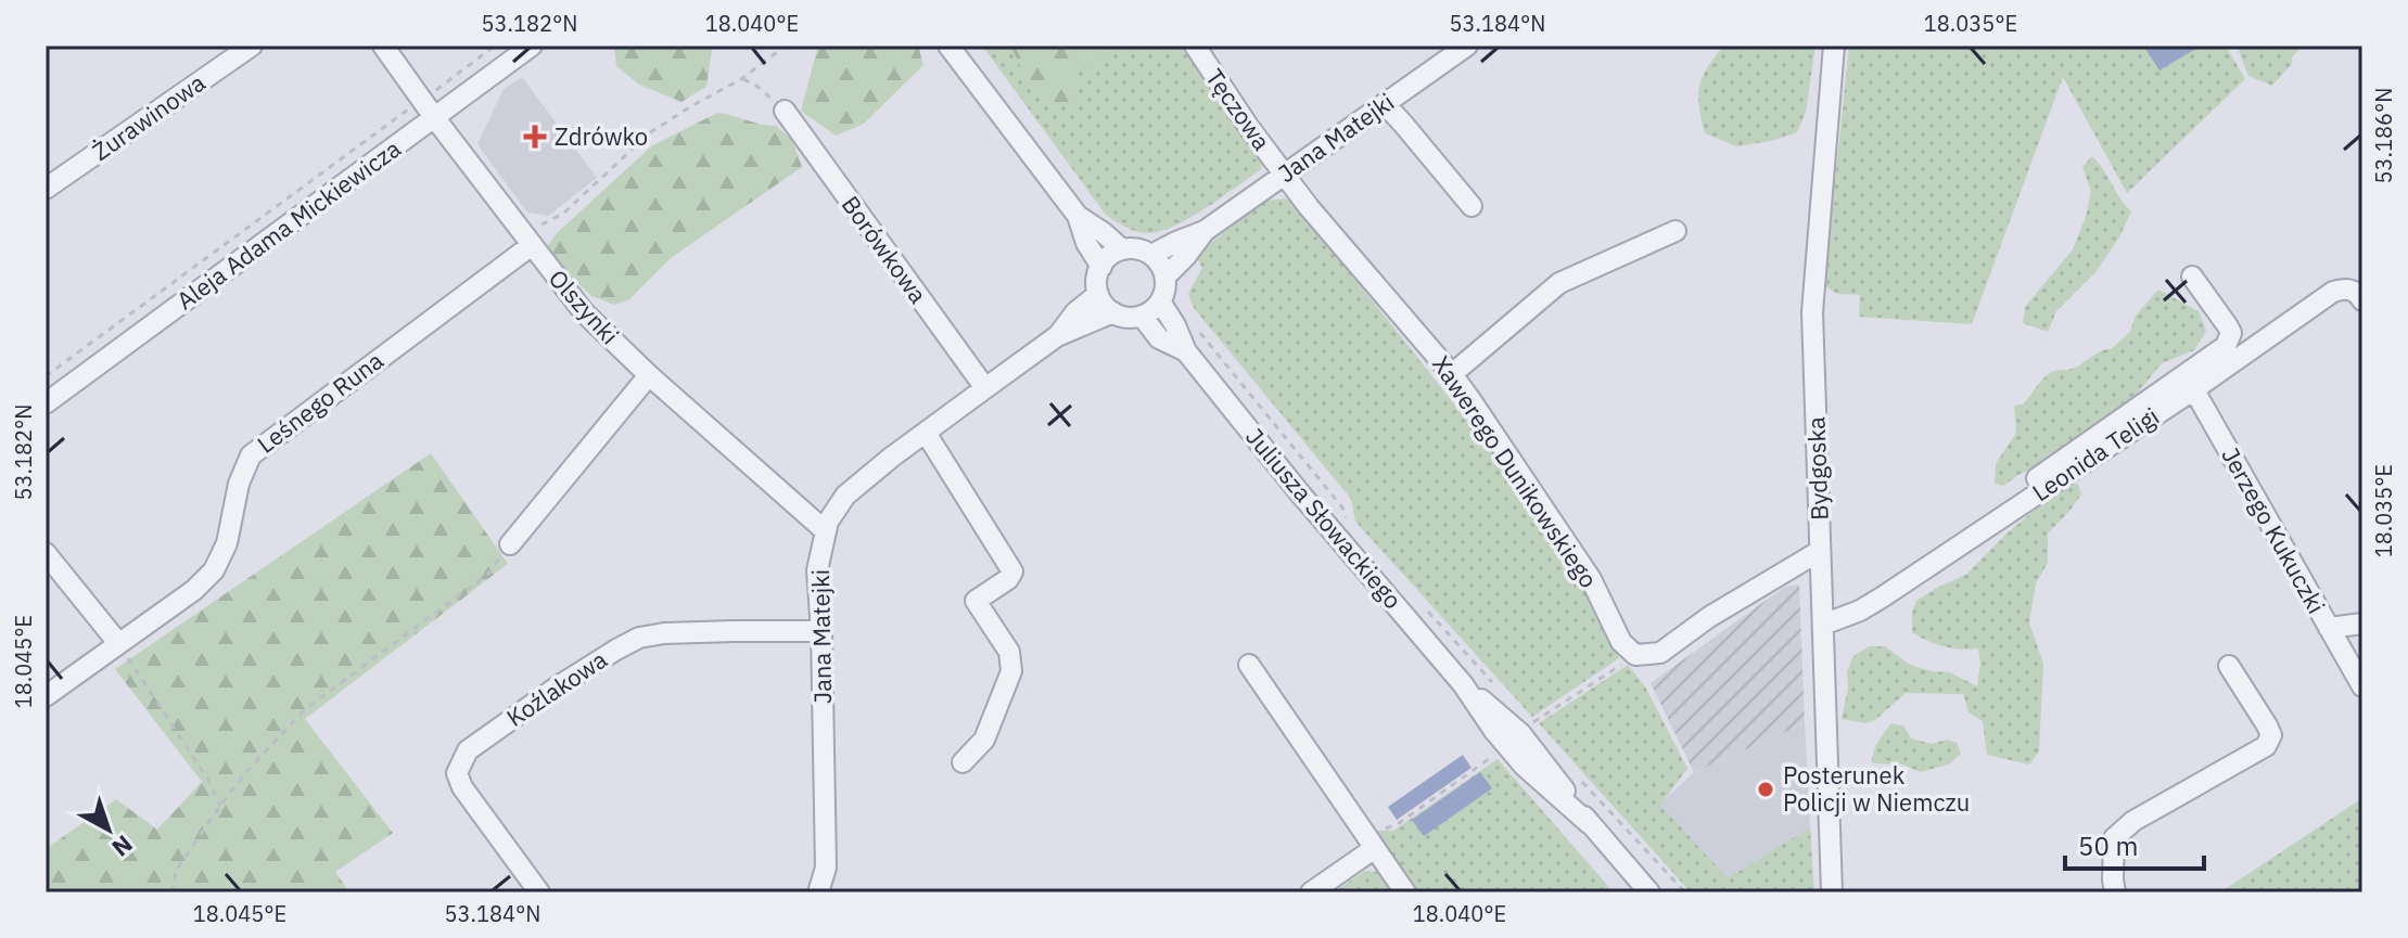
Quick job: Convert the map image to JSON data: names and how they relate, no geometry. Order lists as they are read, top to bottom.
{
  "streets": {
    "street": [
      "Tęczowa",
      "Żurawinowa",
      "Jana Matejki",
      "Aleja Adama Mickiewicza",
      "Borówkowa",
      "Olszynki",
      "Leśnego Runa",
      "Leonida Teligi",
      "Bydgoska",
      "Xawerego Dunikowskiego",
      "Juliusza Słowackiego",
      "Jerzego Kukuczki",
      "Koźlakowa"
    ]
  },
  "crossings": [
    ["Tęczowa", "Jana Matejki"],
    ["Tęczowa", "Xawerego Dunikowskiego"],
    ["Jana Matejki", "Borówkowa"],
    ["Jana Matejki", "Olszynki"],
    ["Jana Matejki", "Xawerego Dunikowskiego"],
    ["Jana Matejki", "Juliusza Słowackiego"],
    ["Jana Matejki", "Koźlakowa"],
    ["Aleja Adama Mickiewicza", "Olszynki"],
    ["Olszynki", "Leśnego Runa"],
    ["Leonida Teligi", "Bydgoska"],
    ["Leonida Teligi", "Jerzego Kukuczki"]
  ],
  "places": {
    "health": ["Zdrówko"],
    "other": ["Posterunek Policji w Niemczu"]
  },
  "scale_bar": "50 m",
  "north": "bottom right",
  "coordinates": [
    "53.182°N",
    "18.040°E",
    "53.184°N",
    "18.035°E",
    "53.186°N",
    "18.045°E"
  ]
}
